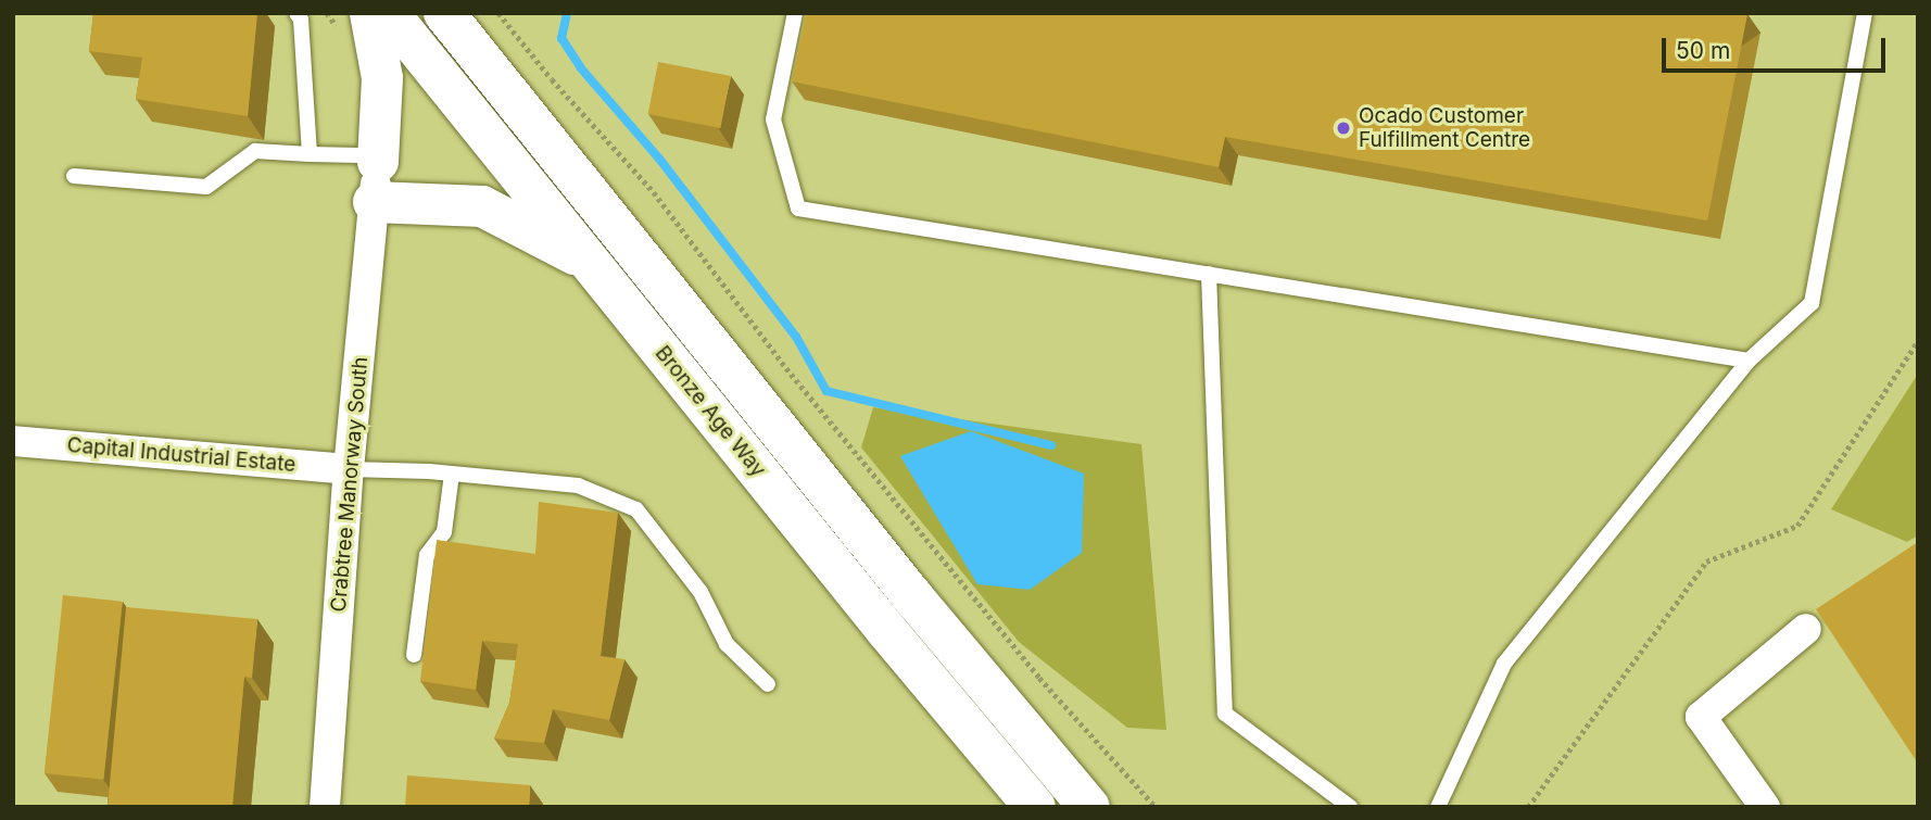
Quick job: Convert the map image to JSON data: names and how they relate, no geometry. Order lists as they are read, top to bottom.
{
  "streets": {
    "main road": ["Bronze Age Way"],
    "street": ["Capital Industrial Estate", "Crabtree Manorway South"]
  },
  "crossings": [
    ["Capital Industrial Estate", "Crabtree Manorway South"]
  ],
  "places": ["Ocado Customer Fulfillment Centre"],
  "scale_bar": "50 m"
}
